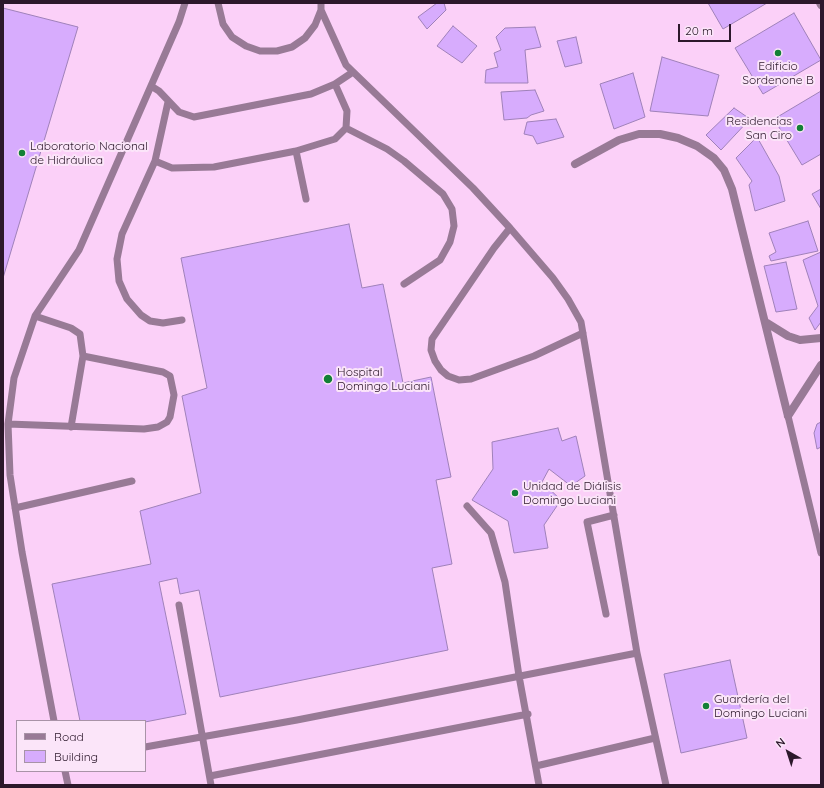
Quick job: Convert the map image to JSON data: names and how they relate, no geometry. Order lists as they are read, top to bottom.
{
  "places": [
    "Edificio Sordenone B",
    "Residencias San Ciro",
    "Laboratorio Nacional de Hidráulica",
    "Hospital Domingo Luciani",
    "Unidad de Diálisis Domingo Luciani",
    "Guardería del Domingo Luciani"
  ],
  "legend": ["Road", "Building"],
  "scale_bar": "20 m",
  "north": "top left"
}
